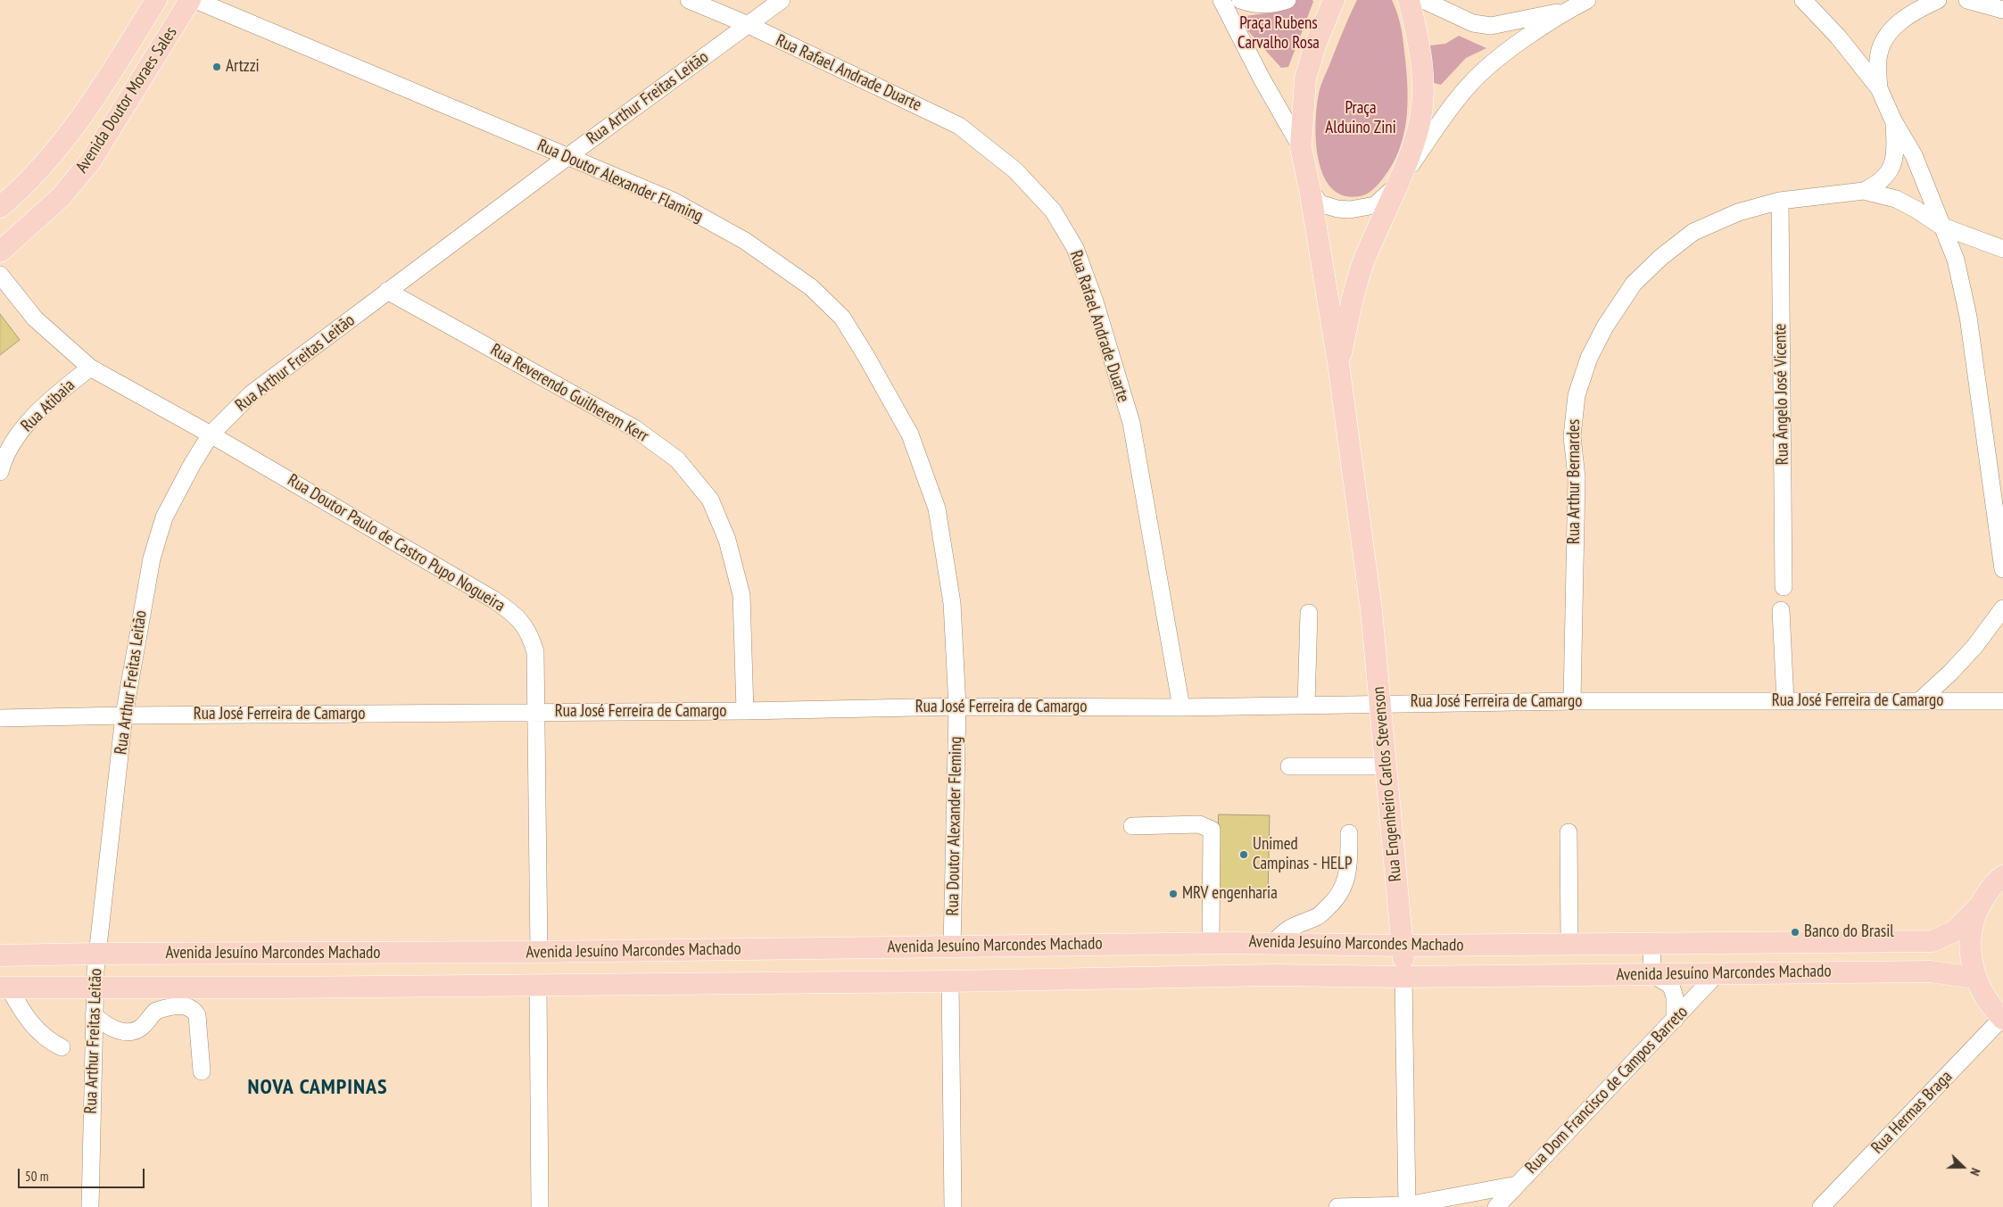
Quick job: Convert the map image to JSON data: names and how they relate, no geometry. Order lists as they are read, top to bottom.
{
  "streets": {
    "main road": ["Avenida Doutor Moraes Sales", "Rua Engenheiro Carlos Stevenson", "Avenida Jesuíno Marcondes Machado"],
    "street": [
      "Rua Rafael Andrade Duarte",
      "Rua Arthur Freitas Leitão",
      "Rua Doutor Alexander Flaming",
      "Rua Reverendo Guilherem Kerr",
      "Rua Ângelo José Vicente",
      "Rua Atibaia",
      "Rua Arthur Bernardes",
      "Rua Doutor Paulo de Castro Pupo Nogueira",
      "Rua José Ferreira de Camargo",
      "Rua Doutor Alexander Fleming",
      "Rua Dom Francisco de Campos Barreto",
      "Rua Hermas Braga"
    ]
  },
  "crossings": [
    ["Rua Rafael Andrade Duarte", "Rua Arthur Freitas Leitão"],
    ["Rua Rafael Andrade Duarte", "Rua José Ferreira de Camargo"],
    ["Rua Arthur Freitas Leitão", "Rua Doutor Alexander Flaming"],
    ["Rua Arthur Freitas Leitão", "Rua Reverendo Guilherem Kerr"],
    ["Rua Arthur Freitas Leitão", "Rua Doutor Paulo de Castro Pupo Nogueira"],
    ["Rua Arthur Freitas Leitão", "Rua José Ferreira de Camargo"],
    ["Rua Arthur Freitas Leitão", "Avenida Jesuíno Marcondes Machado"],
    ["Rua Doutor Alexander Flaming", "Rua José Ferreira de Camargo"],
    ["Rua Doutor Alexander Flaming", "Rua Doutor Alexander Fleming"],
    ["Rua Reverendo Guilherem Kerr", "Rua José Ferreira de Camargo"],
    ["Rua Ângelo José Vicente", "Rua Arthur Bernardes"],
    ["Rua Atibaia", "Rua Doutor Paulo de Castro Pupo Nogueira"],
    ["Rua Arthur Bernardes", "Rua José Ferreira de Camargo"],
    ["Rua Doutor Paulo de Castro Pupo Nogueira", "Rua José Ferreira de Camargo"],
    ["Rua Doutor Paulo de Castro Pupo Nogueira", "Avenida Jesuíno Marcondes Machado"],
    ["Rua José Ferreira de Camargo", "Rua Engenheiro Carlos Stevenson"],
    ["Rua José Ferreira de Camargo", "Rua Doutor Alexander Fleming"],
    ["Rua Engenheiro Carlos Stevenson", "Avenida Jesuíno Marcondes Machado"],
    ["Rua Doutor Alexander Fleming", "Avenida Jesuíno Marcondes Machado"],
    ["Avenida Jesuíno Marcondes Machado", "Rua Dom Francisco de Campos Barreto"]
  ],
  "districts": ["NOVA CAMPINAS"],
  "parks": ["Praça Rubens Carvalho Rosa", "Praça Alduino Zini"],
  "places": [
    "Artzzi",
    "Unimed Campinas - HELP",
    "MRV engenharia",
    "Banco do Brasil"
  ],
  "scale_bar": "50 m",
  "north": "right"
}
